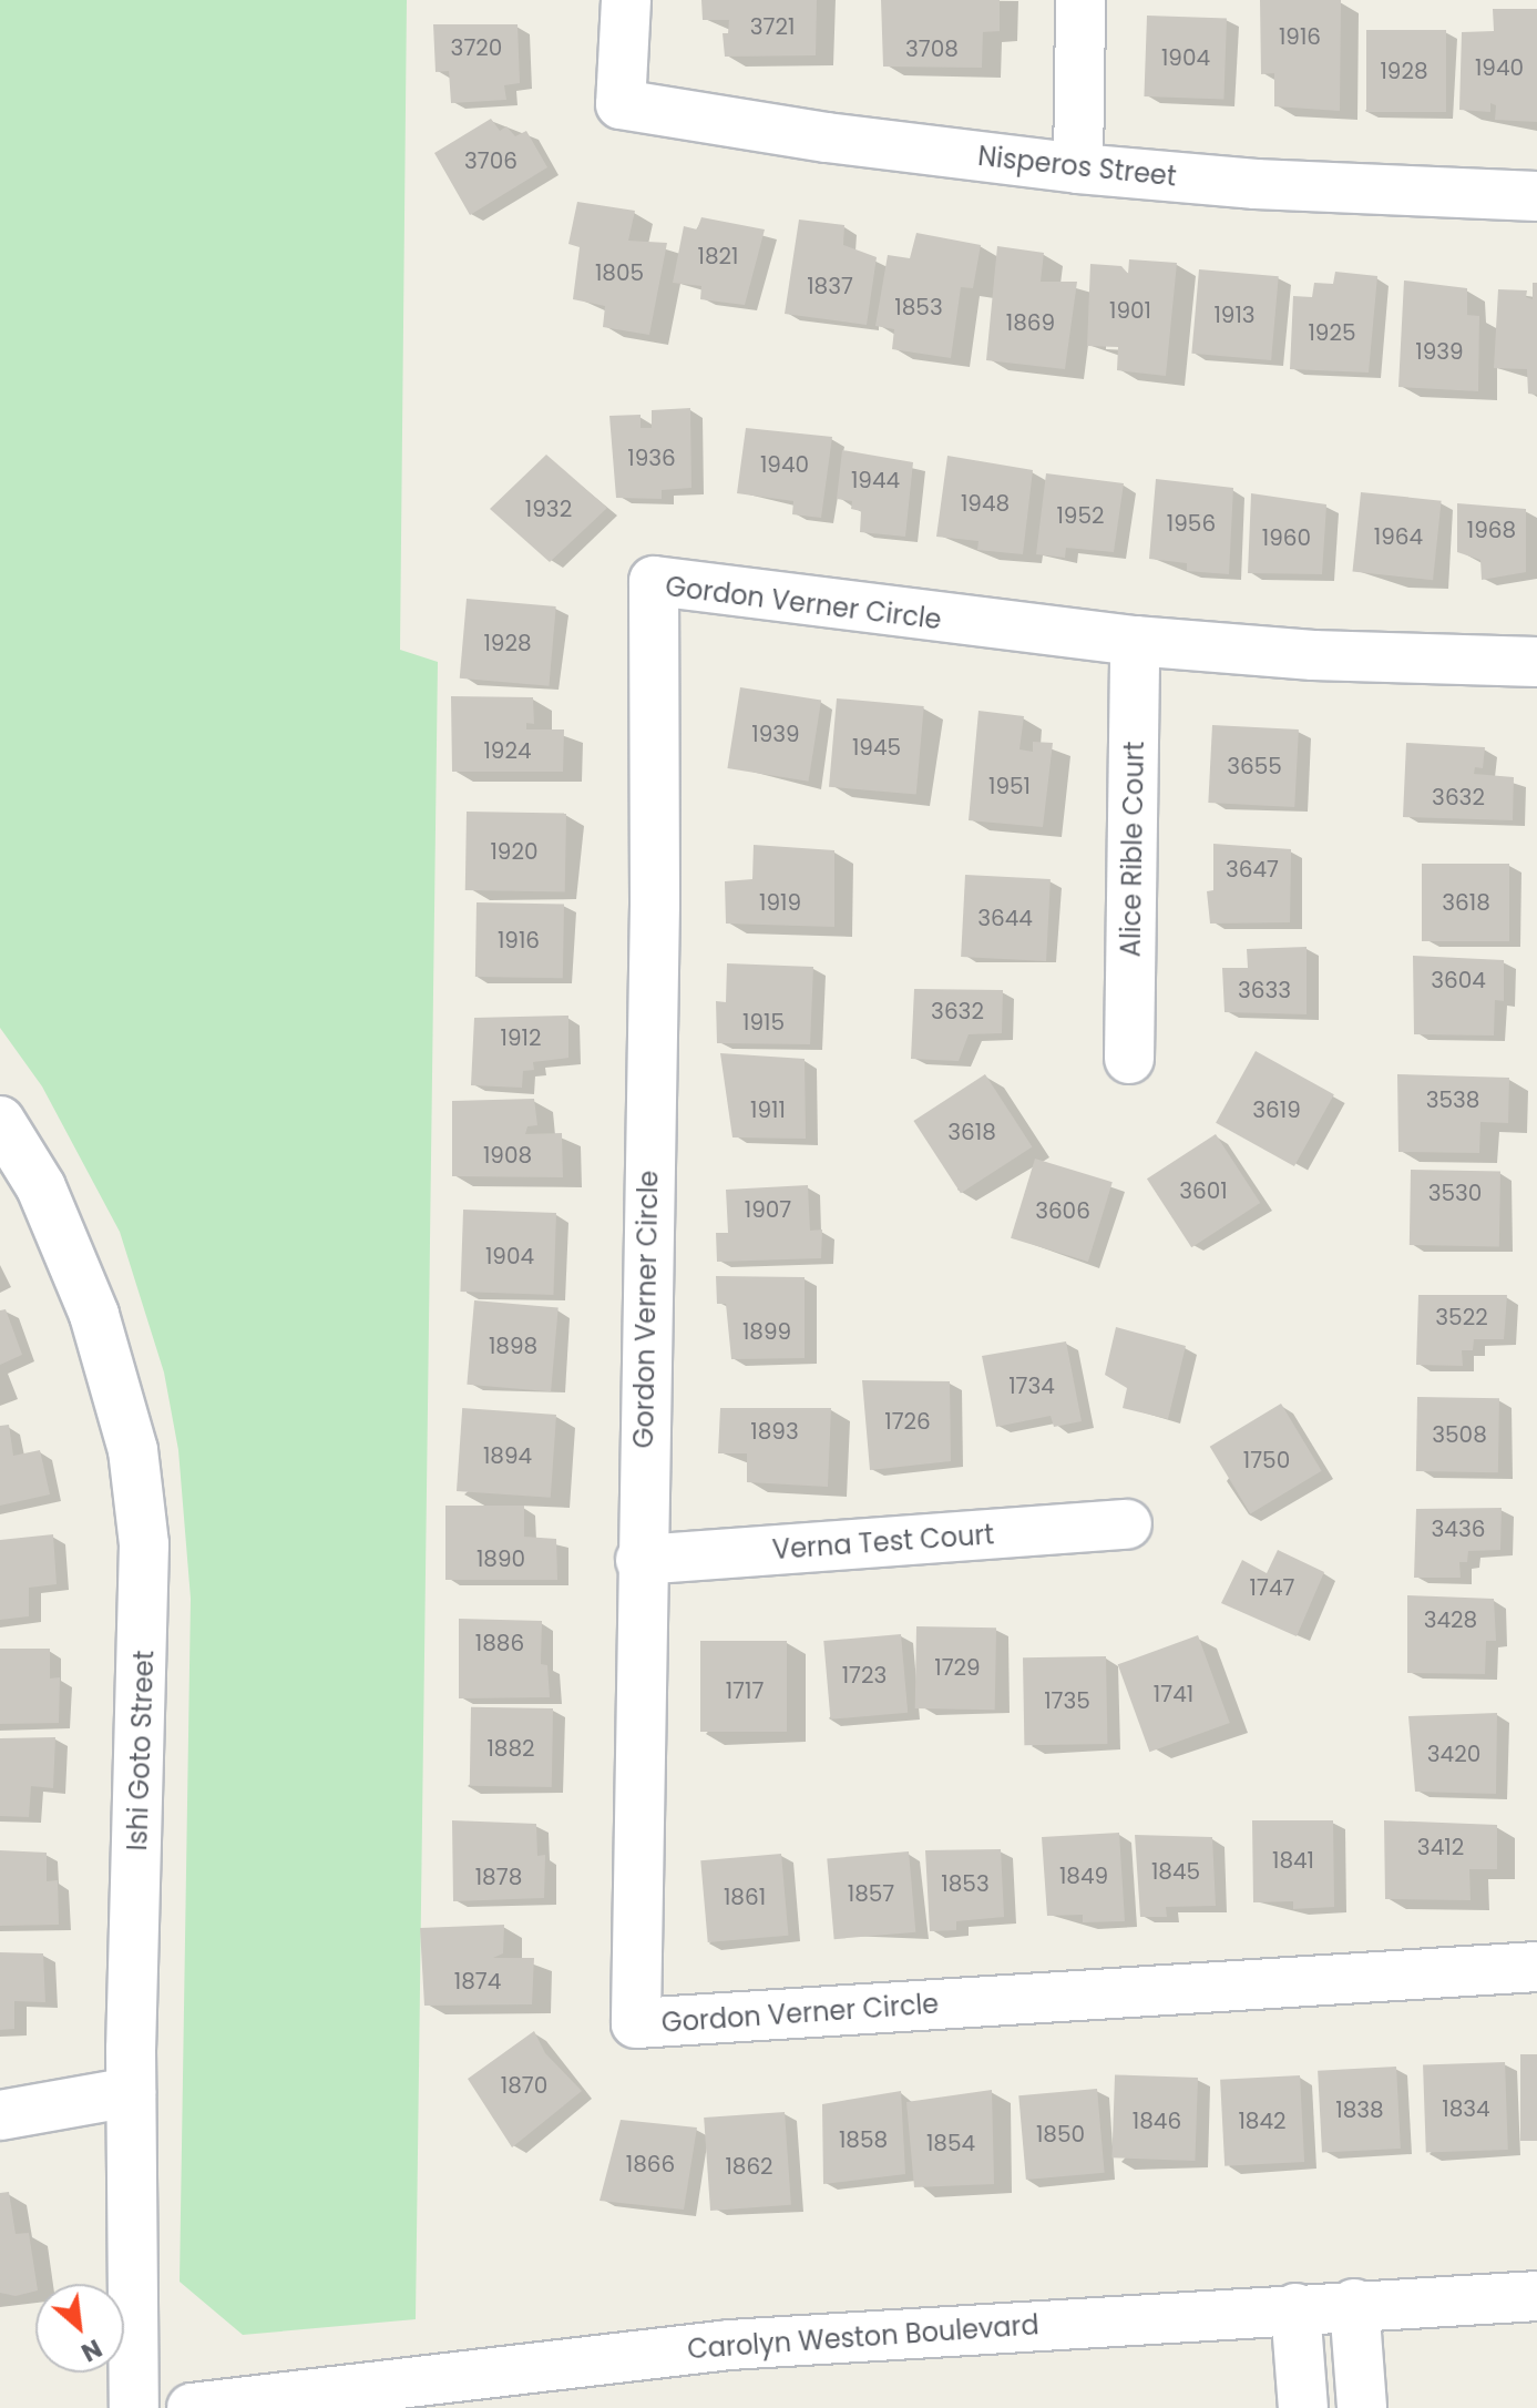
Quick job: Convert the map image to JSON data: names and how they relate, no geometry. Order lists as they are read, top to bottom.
{
  "streets": {
    "street": [
      "Nisperos Street",
      "Gordon Verner Circle",
      "Alice Rible Court",
      "Verna Test Court",
      "Ishi Goto Street",
      "Carolyn Weston Boulevard"
    ]
  },
  "crossings": [
    ["Gordon Verner Circle", "Alice Rible Court"],
    ["Gordon Verner Circle", "Verna Test Court"]
  ],
  "house_numbers": [
    "3721",
    "1916",
    "3720",
    "3708",
    "1904",
    "1940",
    "1928",
    "3706",
    "1821",
    "1805",
    "1837",
    "1853",
    "1901",
    "1913",
    "1869",
    "1925",
    "1939",
    "1936",
    "1940",
    "1944",
    "1948",
    "1932",
    "1952",
    "1956",
    "1968",
    "1964",
    "1960",
    "1928",
    "1939",
    "1945",
    "1924",
    "3655",
    "1951",
    "3632",
    "1920",
    "3647",
    "1919",
    "3618",
    "3644",
    "1916",
    "3604",
    "3633",
    "3632",
    "1915",
    "1912",
    "3538",
    "1911",
    "3619",
    "3618",
    "1908",
    "3601",
    "3530",
    "1907",
    "3606",
    "1904",
    "3522",
    "1899",
    "1898",
    "1734",
    "1726",
    "1893",
    "3508",
    "1894",
    "1750",
    "3436",
    "1890",
    "1747",
    "3428",
    "1886",
    "1729",
    "1723",
    "1717",
    "1741",
    "1735",
    "1882",
    "3420",
    "3412",
    "1841",
    "1845",
    "1849",
    "1878",
    "1853",
    "1857",
    "1861",
    "1874",
    "1870",
    "1834",
    "1838",
    "1846",
    "1842",
    "1850",
    "1858",
    "1854",
    "1866",
    "1862"
  ],
  "north": "bottom right"
}
